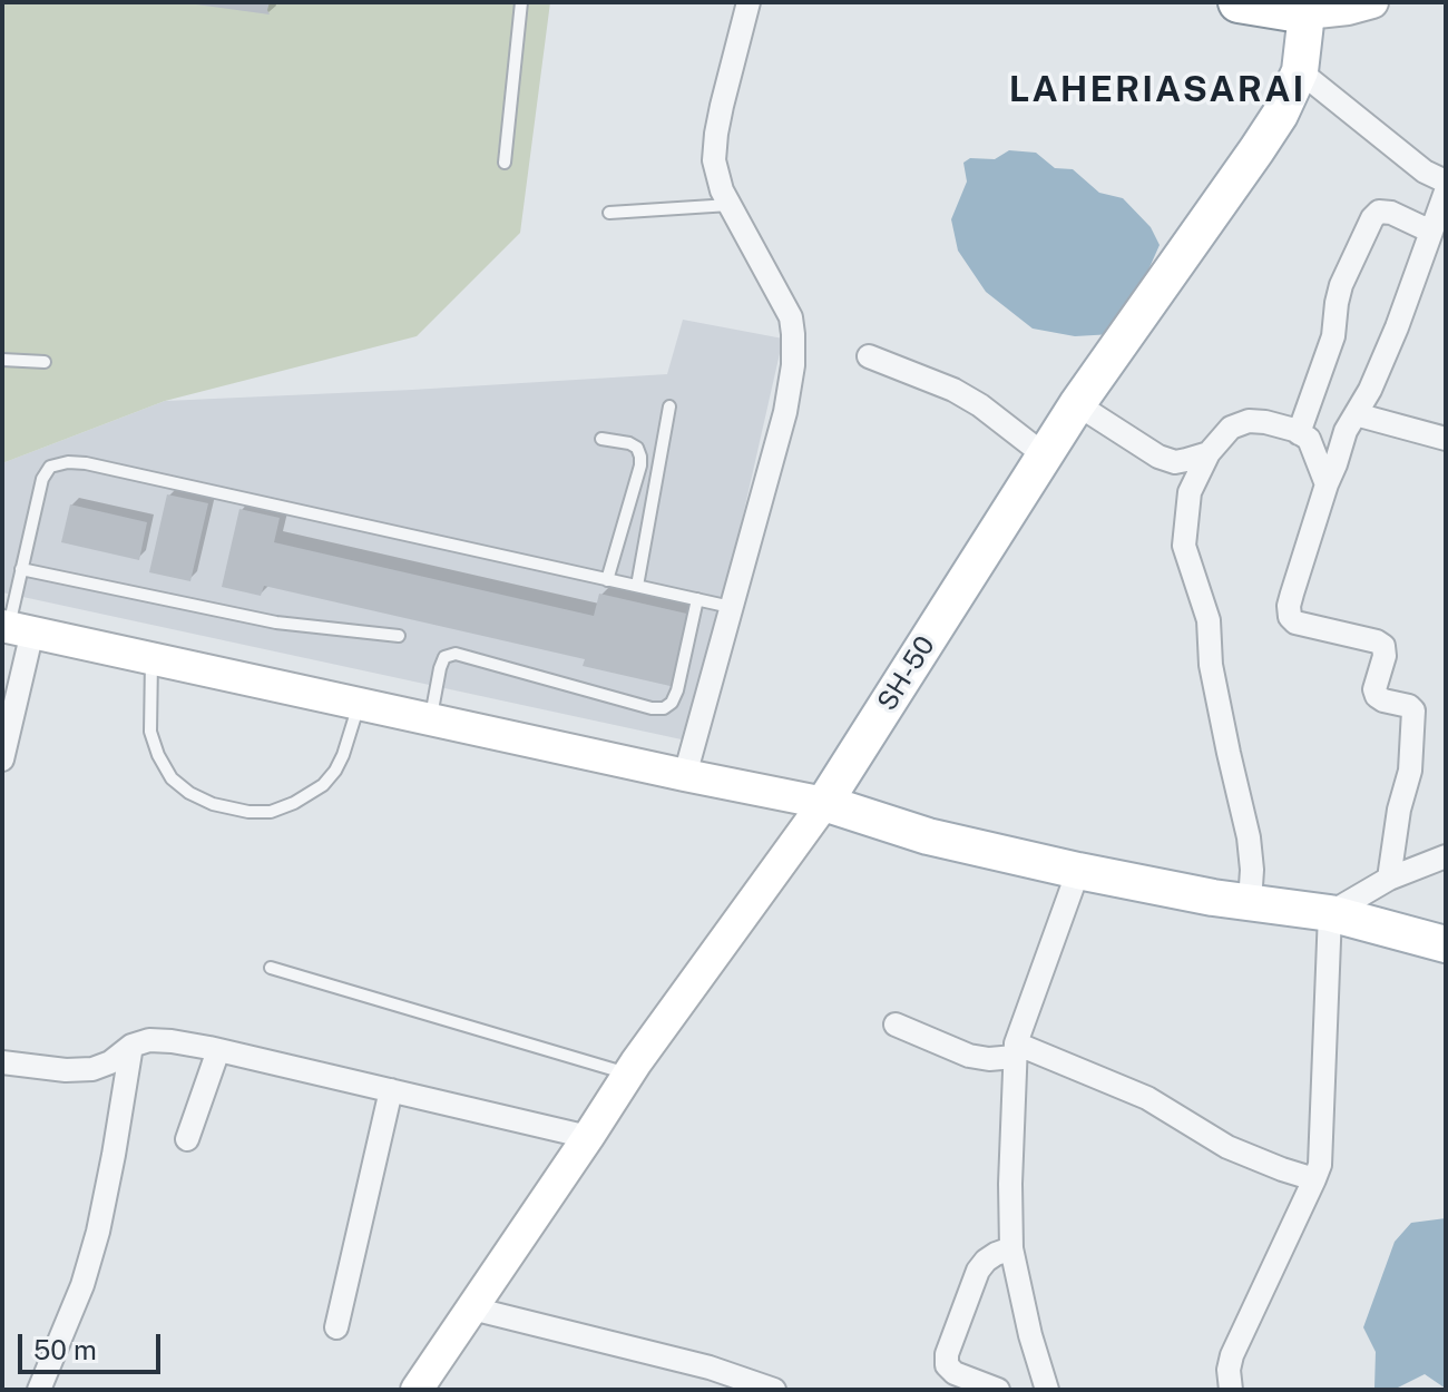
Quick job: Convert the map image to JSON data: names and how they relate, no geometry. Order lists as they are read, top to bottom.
{
  "streets": {
    "main road": ["SH-50"]
  },
  "districts": ["LAHERIASARAI"],
  "scale_bar": "50 m"
}
